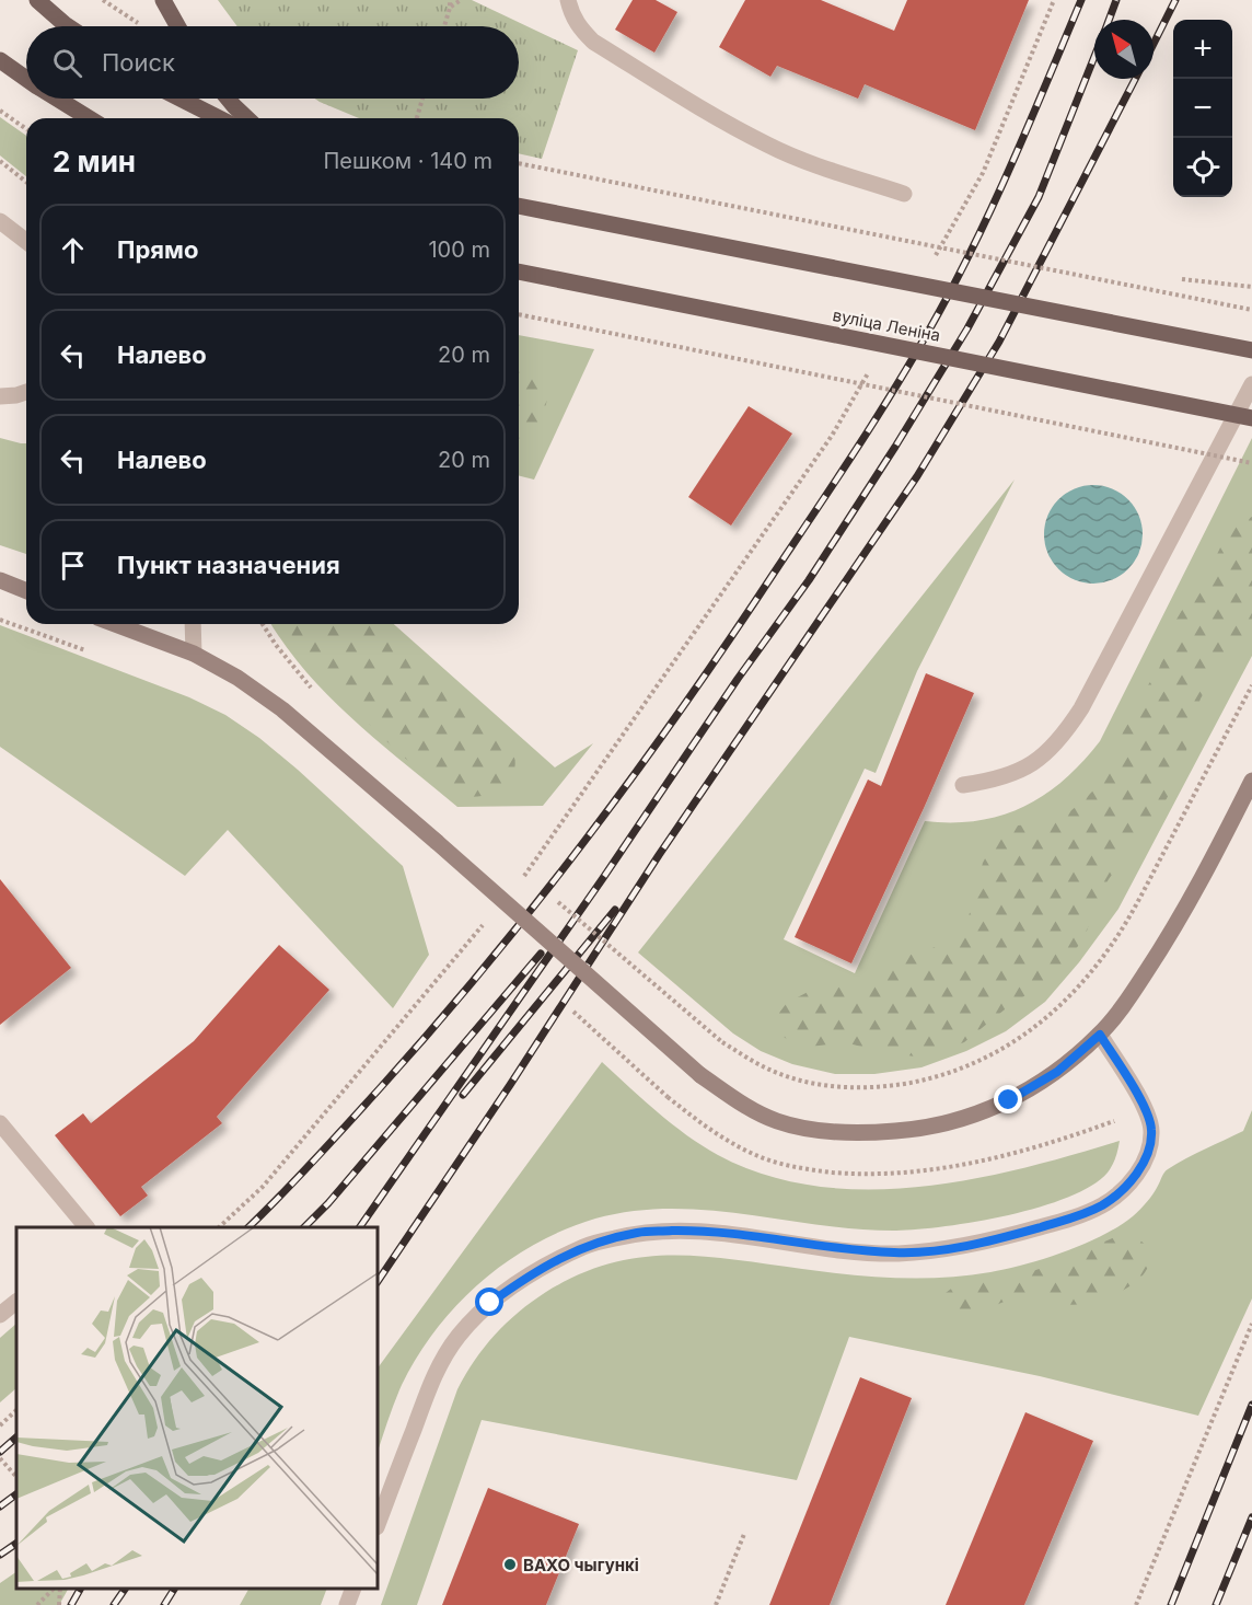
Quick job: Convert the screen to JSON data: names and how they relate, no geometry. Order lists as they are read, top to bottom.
{
  "streets": {
    "main road": ["вуліца Леніна"]
  },
  "places": ["ВАХО чыгункі"],
  "north": "top left",
  "page": {
    "map_buttons": ["+", "−"],
    "search": "Поиск",
    "heading": ["2 мин", "Пешком · 140 m"],
    "list": [
      ["Прямо", "100 m"],
      ["Налево", "20 m"],
      ["Налево", "20 m"],
      "Пункт назначения"
    ]
  }
}
